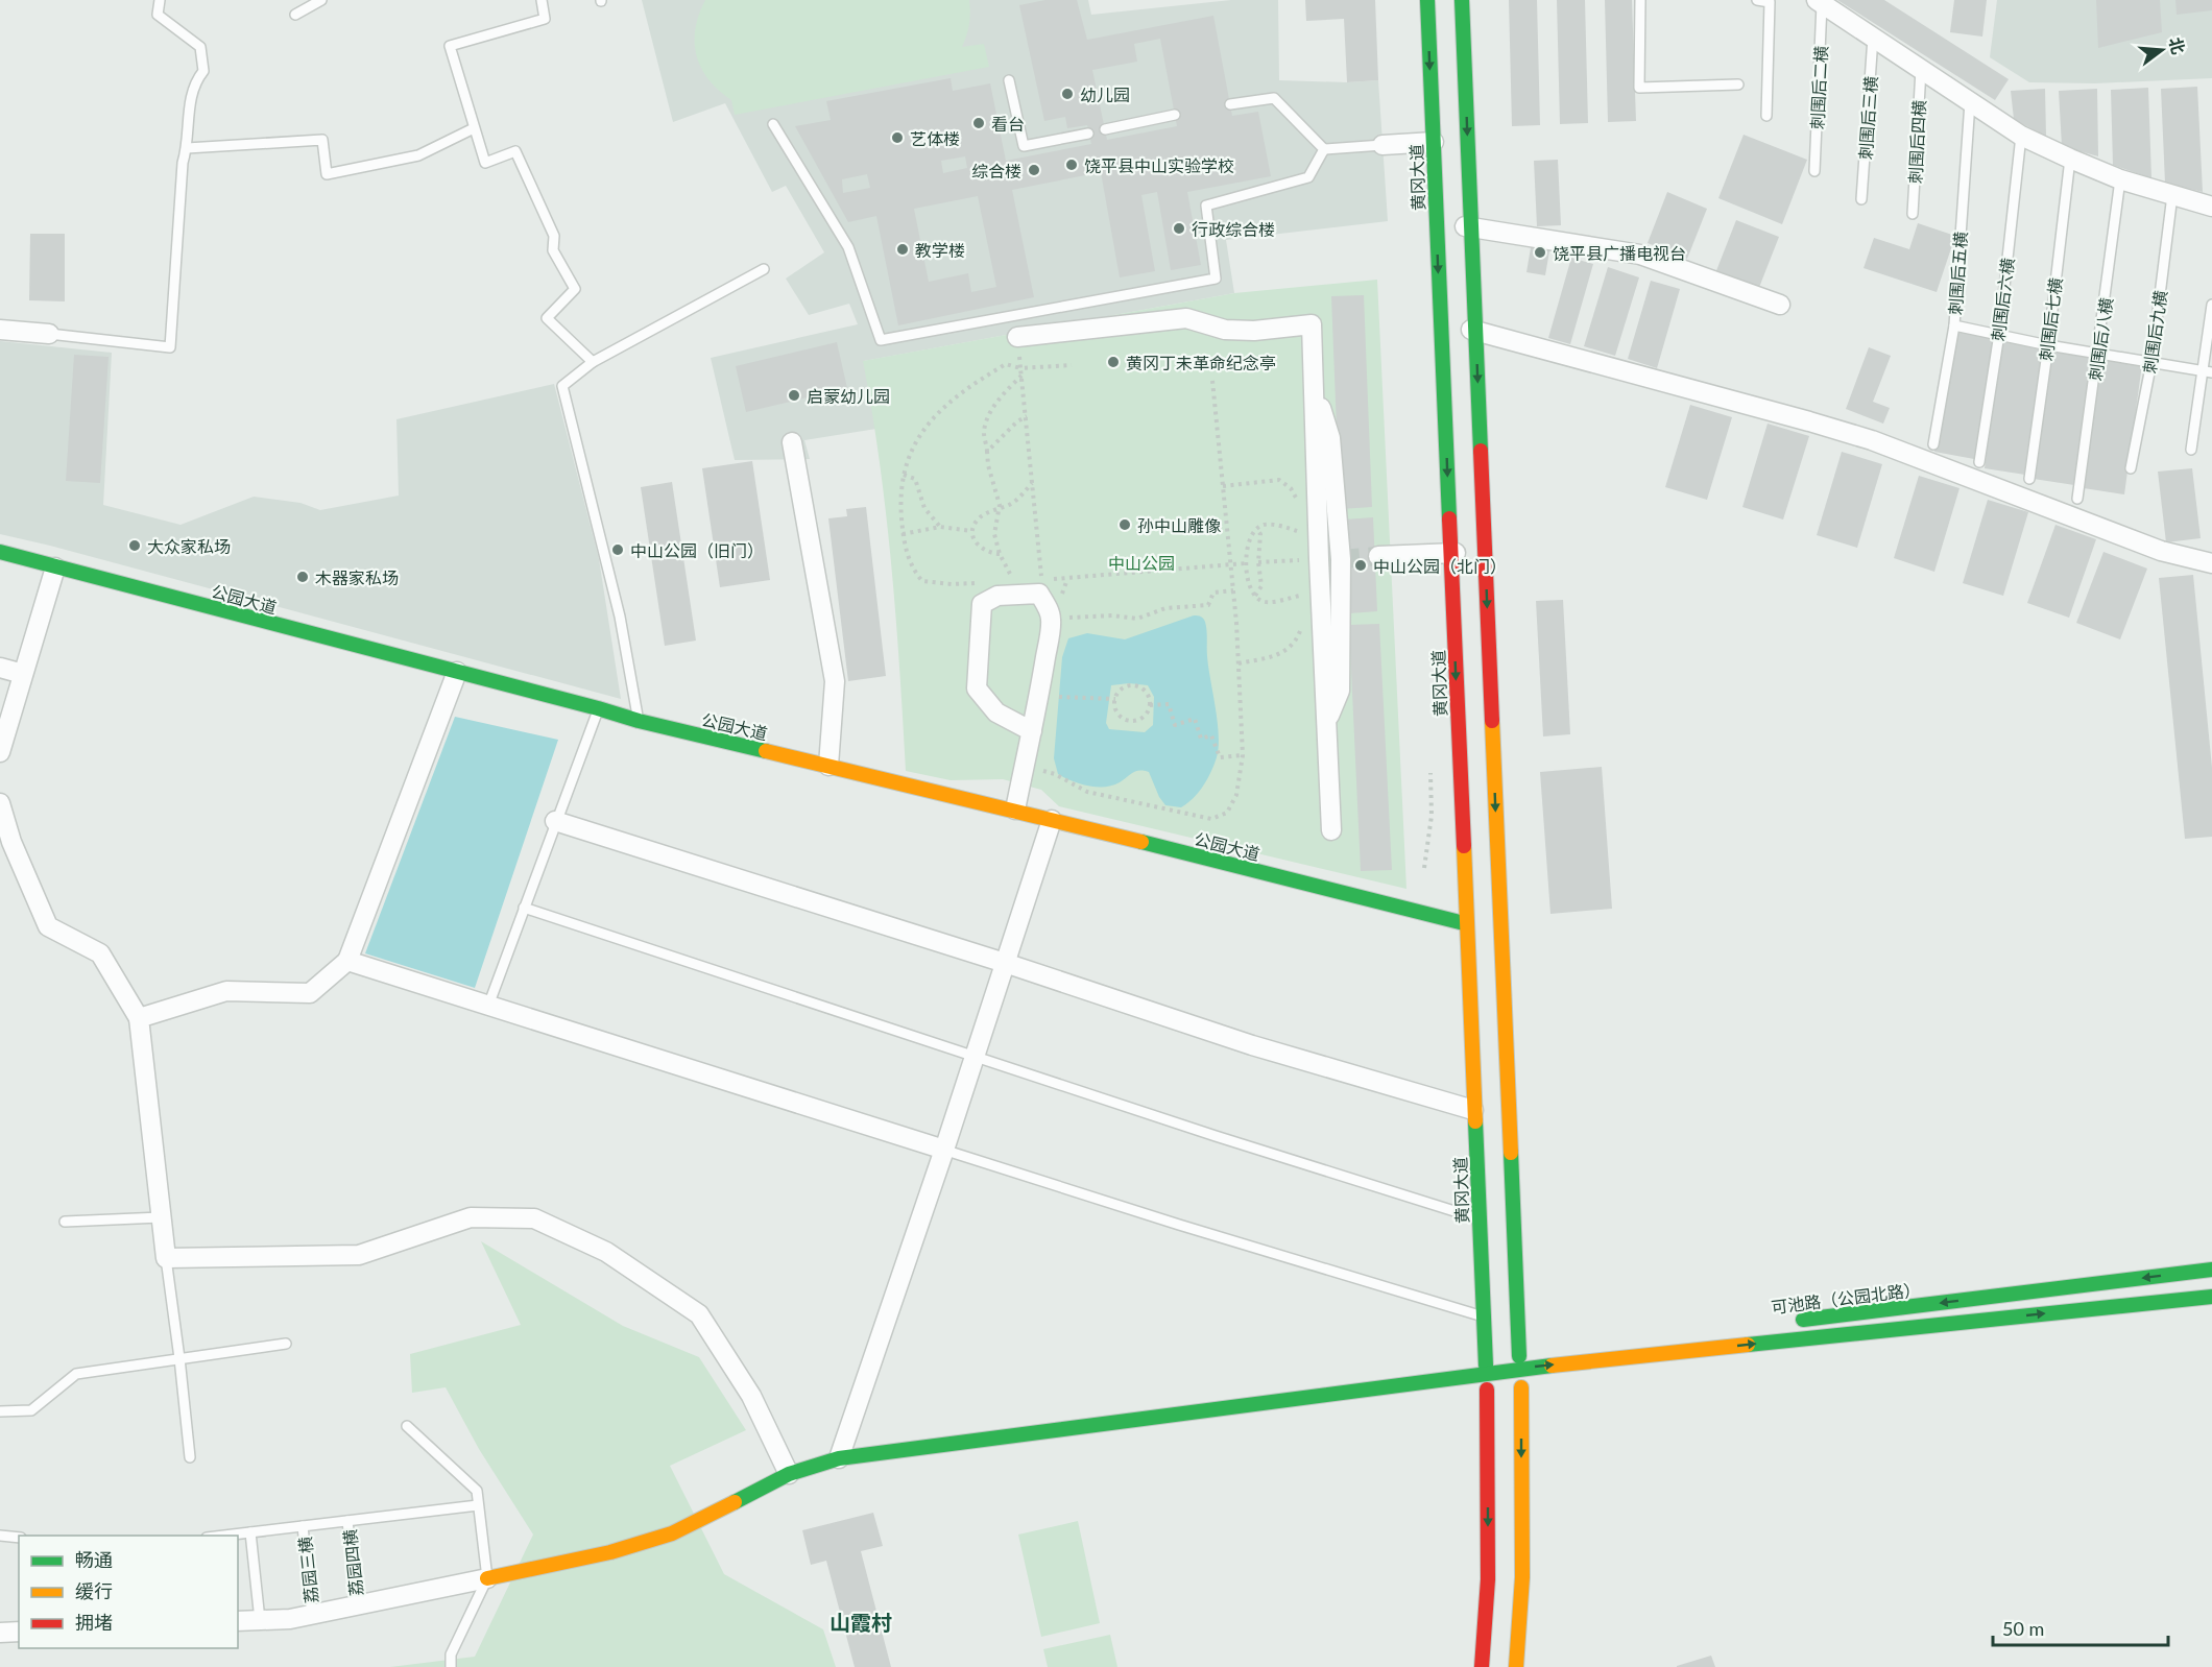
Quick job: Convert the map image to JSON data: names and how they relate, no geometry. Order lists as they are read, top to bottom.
{
  "streets": {
    "main road": ["黄冈大道", "公园大道", "可池路（公园北路）"],
    "lane": [
      "刺围后二横",
      "刺围后三横",
      "刺围后四横",
      "刺围后五横",
      "刺围后六横",
      "刺围后七横",
      "刺围后九横",
      "刺围后八横",
      "荔园四横",
      "荔园三横"
    ]
  },
  "crossings": [
    ["黄冈大道", "可池路（公园北路）"]
  ],
  "districts": ["山霞村"],
  "parks": ["中山公园"],
  "places": [
    "幼儿园",
    "看台",
    "艺体楼",
    "饶平县中山实验学校",
    "综合楼",
    "行政综合楼",
    "教学楼",
    "饶平县广播电视台",
    "黄冈丁未革命纪念亭",
    "启蒙幼儿园",
    "孙中山雕像",
    "大众家私场",
    "中山公园（旧门）",
    "中山公园（北门）",
    "木器家私场"
  ],
  "legend": ["畅通", "缓行", "拥堵"],
  "scale_bar": "50 m",
  "north": "right"
}
